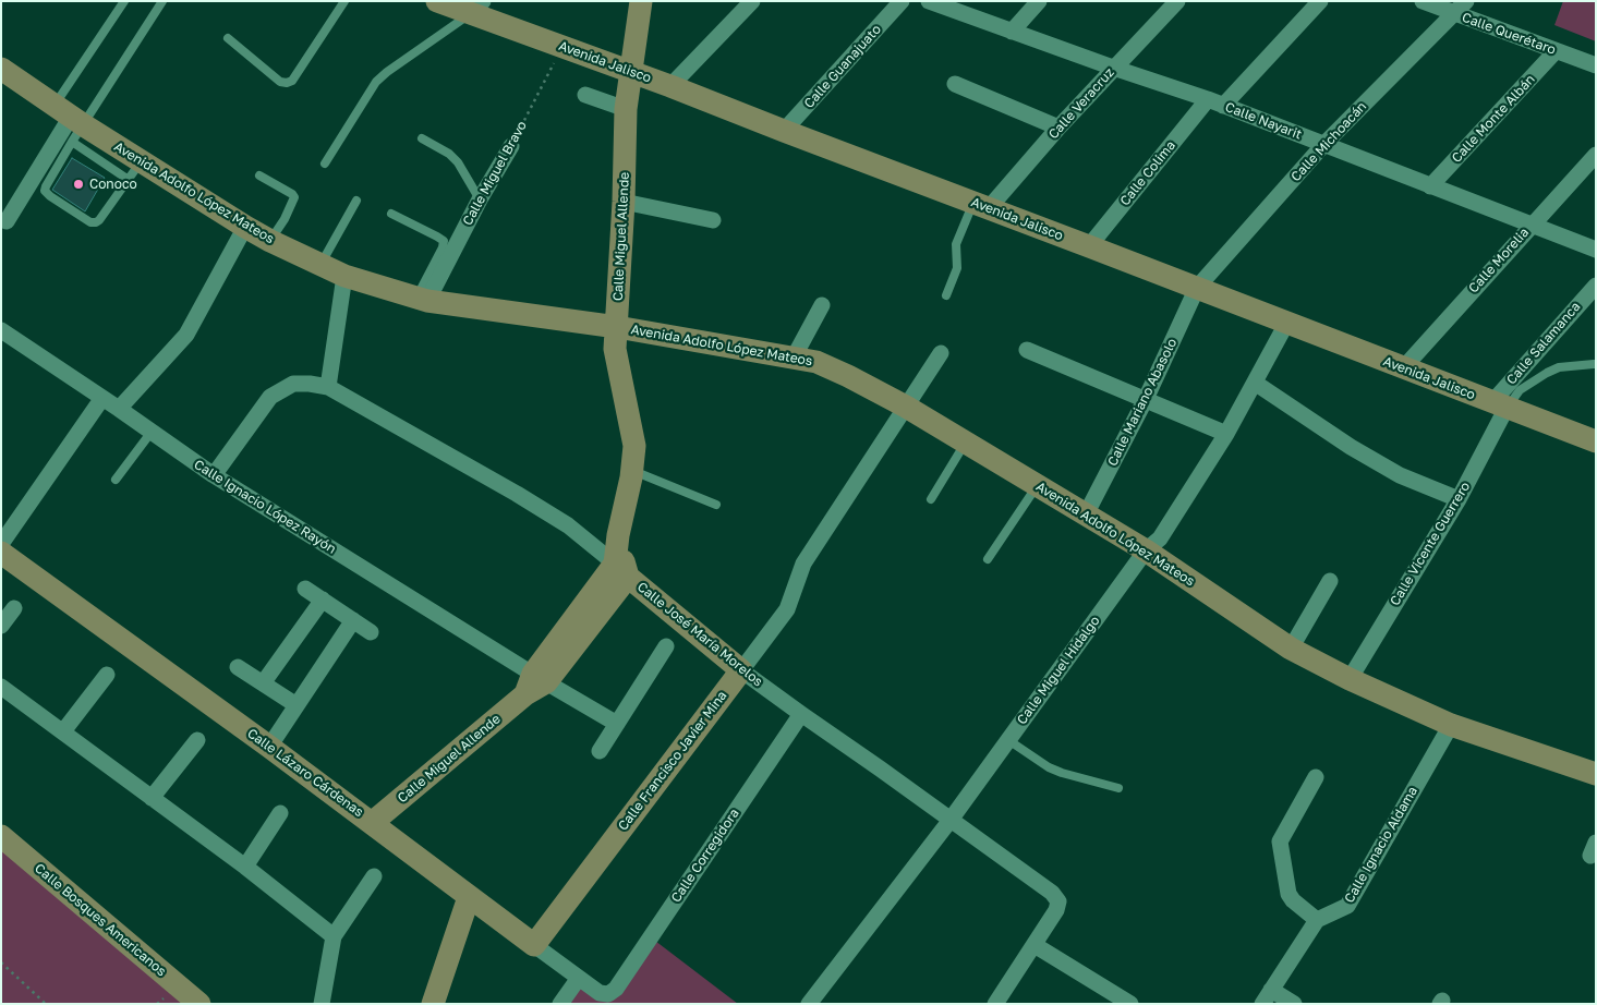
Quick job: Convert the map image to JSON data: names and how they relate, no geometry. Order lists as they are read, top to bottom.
{
  "streets": {
    "main road": [
      "Avenida Jalisco",
      "Avenida Adolfo López Mateos",
      "Calle Miguel Allende",
      "Calle José María Morelos",
      "Calle Francisco Javier Mina",
      "Calle Lázaro Cárdenas",
      "Calle Bosques Americanos"
    ],
    "street": [
      "Calle Querétaro",
      "Calle Guanajuato",
      "Calle Veracruz",
      "Calle Monte Albán",
      "Calle Nayarit",
      "Calle Michoacán",
      "Calle Miguel Bravo",
      "Calle Colima",
      "Calle Morelia",
      "Calle Salamanca",
      "Calle Mariano Abasolo",
      "Calle Ignacio López Rayón",
      "Calle Vicente Guerrero",
      "Calle Miguel Hidalgo",
      "Calle Ignacio Aldama",
      "Calle Corregidora"
    ]
  },
  "crossings": [
    ["Calle Querétaro", "Calle Monte Albán"],
    ["Calle Querétaro", "Calle Michoacán"],
    ["Avenida Jalisco", "Calle Guanajuato"],
    ["Avenida Jalisco", "Calle Veracruz"],
    ["Avenida Jalisco", "Calle Michoacán"],
    ["Avenida Jalisco", "Calle Miguel Bravo"],
    ["Avenida Jalisco", "Calle Colima"],
    ["Avenida Jalisco", "Calle Miguel Allende"],
    ["Avenida Jalisco", "Calle Morelia"],
    ["Avenida Jalisco", "Calle Salamanca"],
    ["Avenida Jalisco", "Calle Mariano Abasolo"],
    ["Avenida Jalisco", "Calle Vicente Guerrero"],
    ["Avenida Jalisco", "Calle Miguel Hidalgo"],
    ["Calle Veracruz", "Calle Nayarit"],
    ["Calle Monte Albán", "Calle Nayarit"],
    ["Calle Nayarit", "Calle Michoacán"],
    ["Calle Nayarit", "Calle Colima"],
    ["Calle Nayarit", "Calle Morelia"],
    ["Calle Michoacán", "Calle Mariano Abasolo"],
    ["Calle Miguel Bravo", "Avenida Adolfo López Mateos"],
    ["Avenida Adolfo López Mateos", "Calle Miguel Allende"],
    ["Avenida Adolfo López Mateos", "Calle Mariano Abasolo"],
    ["Avenida Adolfo López Mateos", "Calle Vicente Guerrero"],
    ["Avenida Adolfo López Mateos", "Calle Miguel Hidalgo"],
    ["Avenida Adolfo López Mateos", "Calle Francisco Javier Mina"],
    ["Avenida Adolfo López Mateos", "Calle Ignacio Aldama"],
    ["Calle Miguel Allende", "Calle Ignacio López Rayón"],
    ["Calle Miguel Allende", "Calle José María Morelos"],
    ["Calle Miguel Allende", "Calle Lázaro Cárdenas"],
    ["Calle Salamanca", "Calle Vicente Guerrero"],
    ["Calle Ignacio López Rayón", "Calle José María Morelos"],
    ["Calle José María Morelos", "Calle Miguel Hidalgo"],
    ["Calle José María Morelos", "Calle Francisco Javier Mina"],
    ["Calle José María Morelos", "Calle Corregidora"],
    ["Calle Francisco Javier Mina", "Calle Lázaro Cárdenas"],
    ["Calle Lázaro Cárdenas", "Calle Corregidora"]
  ],
  "places": ["Conoco"]
}
